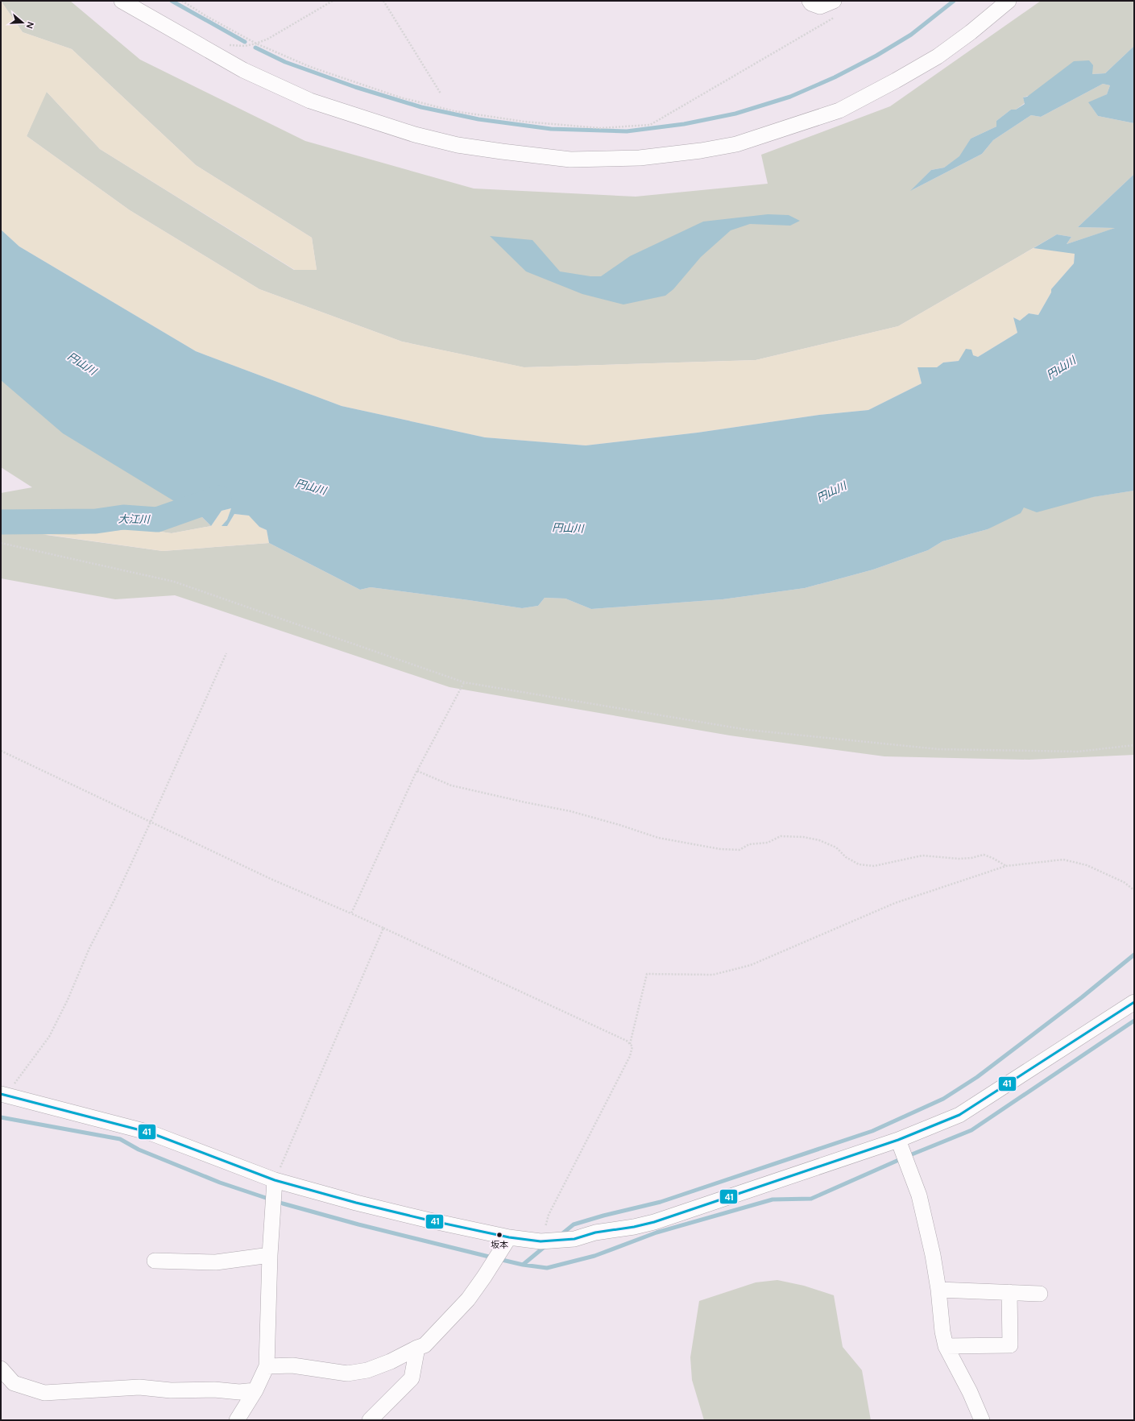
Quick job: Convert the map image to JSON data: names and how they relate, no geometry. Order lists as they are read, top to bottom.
{
  "water": ["円山川", "大江川"],
  "places": ["坂本"],
  "lines": ["transit line 41"],
  "north": "right"
}
